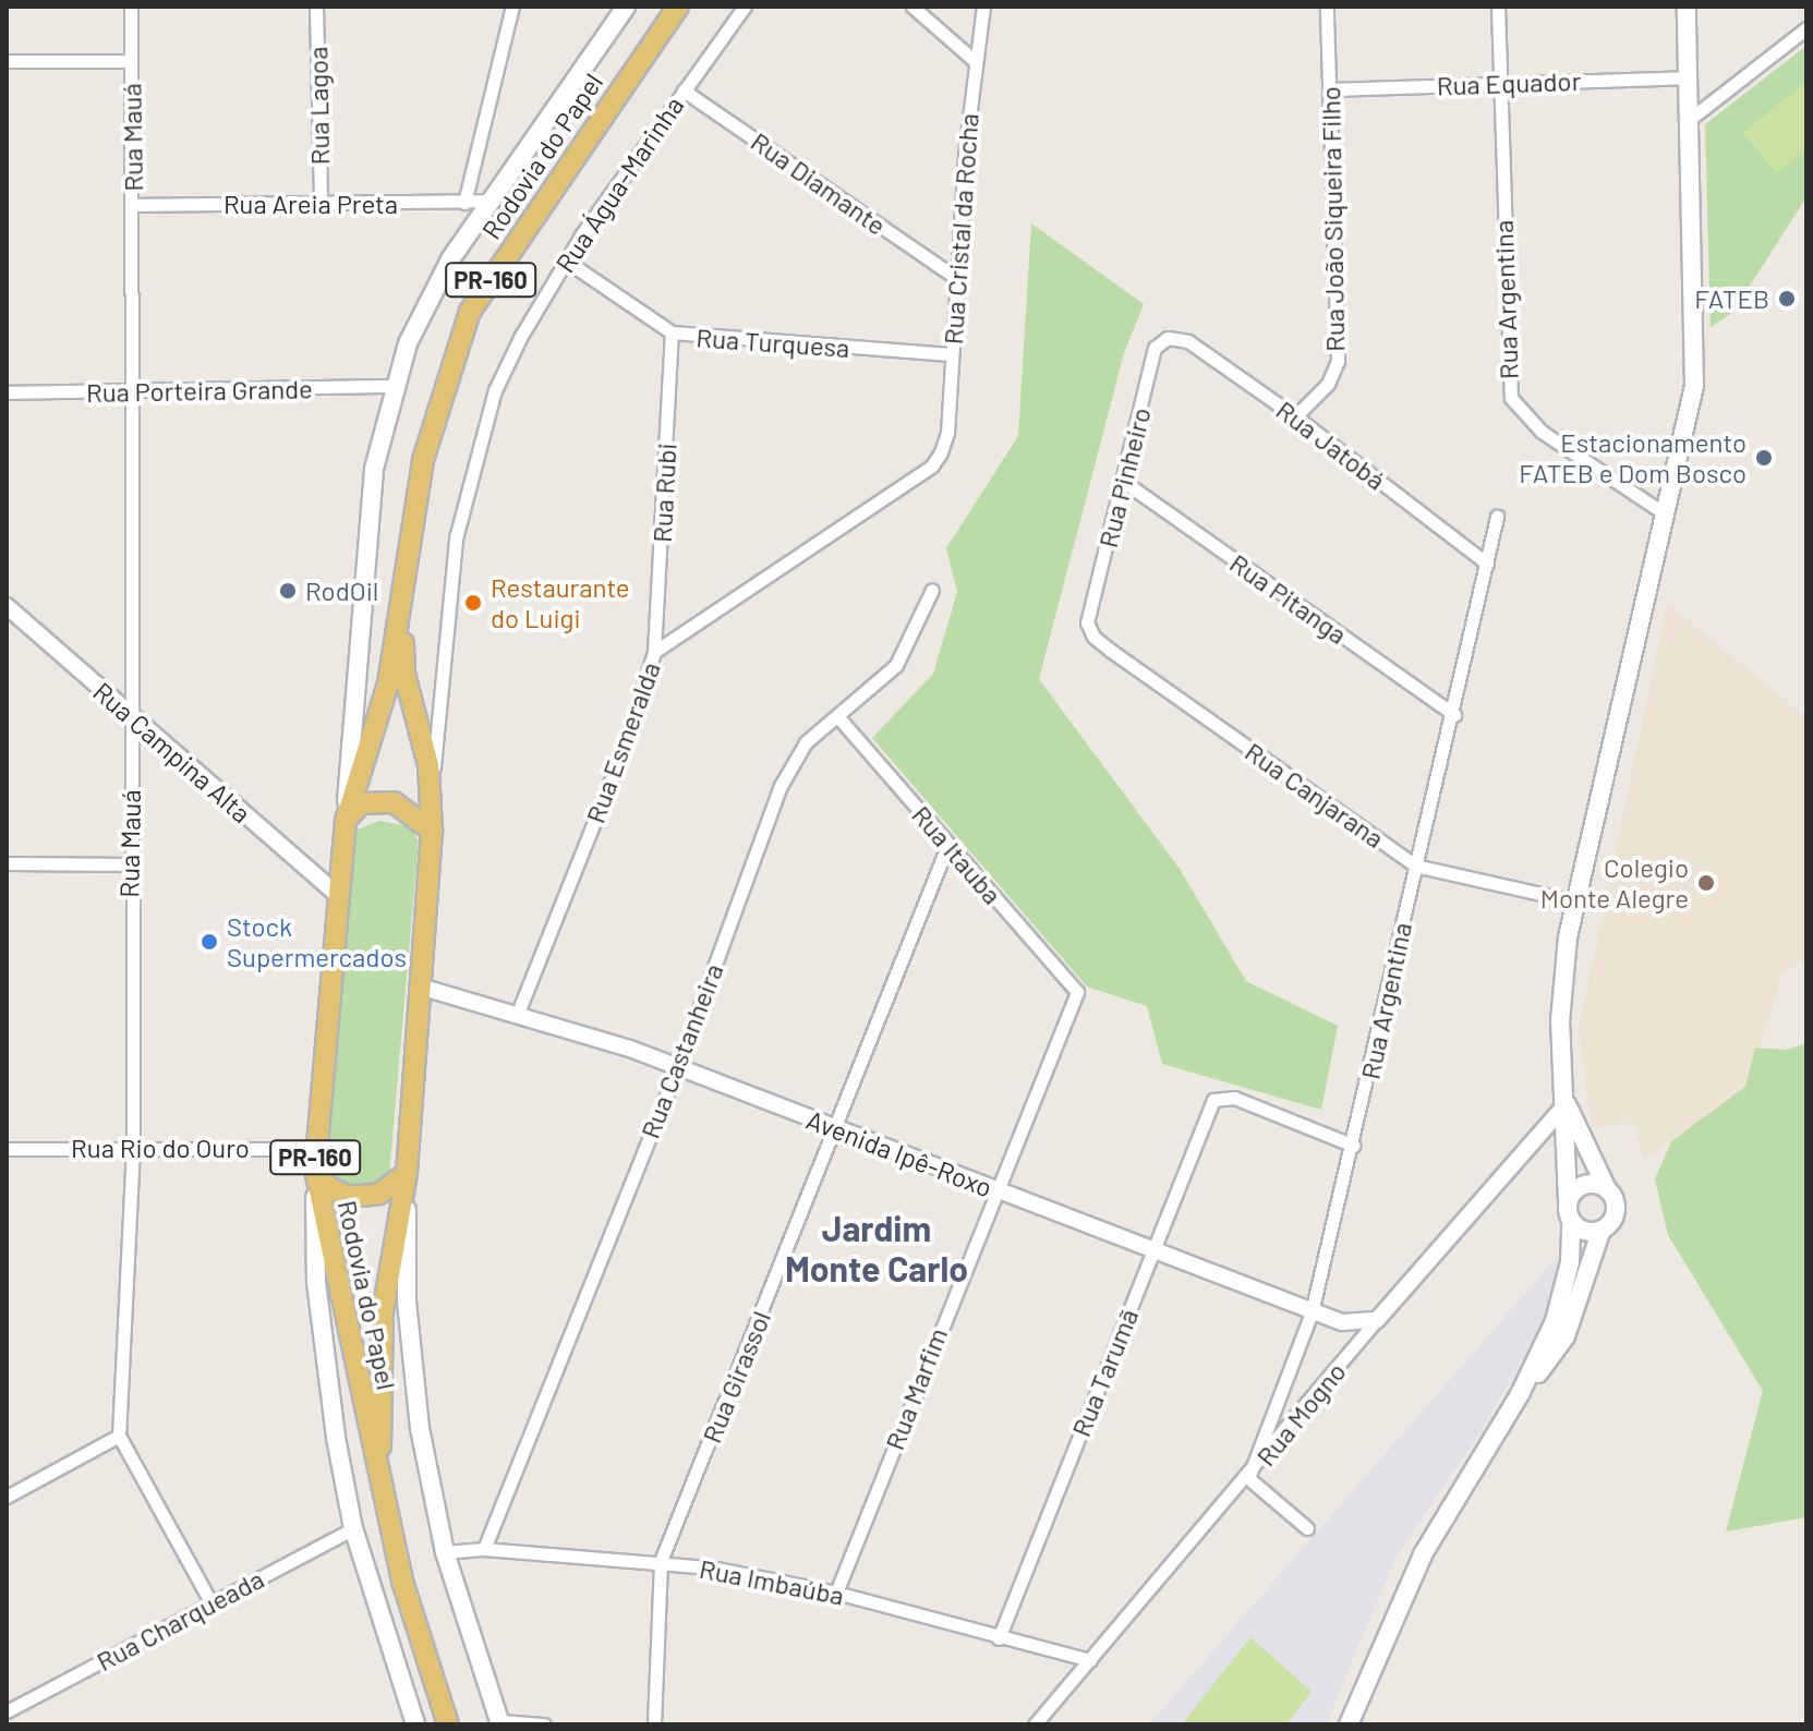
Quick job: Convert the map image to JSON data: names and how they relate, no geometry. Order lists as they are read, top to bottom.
{
  "streets": {
    "main road": ["Rodovia do Papel", "PR-160"],
    "street": [
      "Rua Equador",
      "Rua Lagoa",
      "Rua Mauá",
      "Rua Diamante",
      "Rua Água-Marinha",
      "Rua Areia Preta",
      "Rua João Siqueira Filho",
      "Rua Cristal da Rocha",
      "Rua Argentina",
      "Rua Turquesa",
      "Rua Porteira Grande",
      "Rua Jatobá",
      "Rua Pinheiro",
      "Rua Rubi",
      "Rua Pitanga",
      "Rua Esmeralda",
      "Rua Campina Alta",
      "Rua Canjarana",
      "Rua Itauba",
      "Rua Castanheira",
      "Rua Rio do Ouro",
      "Avenida Ipê-Roxo",
      "Rua Tarumã",
      "Rua Girassol",
      "Rua Marfim",
      "Rua Mogno",
      "Rua Imbaúba",
      "Rua Charqueada"
    ]
  },
  "crossings": [
    ["Rua Equador", "Rua João Siqueira Filho"],
    ["Rua Equador", "Rua Argentina"],
    ["Rua Lagoa", "Rua Areia Preta"],
    ["Rua Mauá", "Rua Areia Preta"],
    ["Rua Mauá", "Rua Porteira Grande"],
    ["Rua Mauá", "Rua Campina Alta"],
    ["Rua Mauá", "Rua Rio do Ouro"],
    ["Rodovia do Papel", "Rua Água-Marinha"],
    ["Rodovia do Papel", "Rua Campina Alta"],
    ["Rodovia do Papel", "Rua Rio do Ouro"],
    ["Rodovia do Papel", "Avenida Ipê-Roxo"],
    ["Rua Diamante", "Rua Água-Marinha"],
    ["Rua Diamante", "Rua Cristal da Rocha"],
    ["Rua Água-Marinha", "Rua Turquesa"],
    ["Rua João Siqueira Filho", "Rua Jatobá"],
    ["Rua Cristal da Rocha", "Rua Turquesa"],
    ["Rua Cristal da Rocha", "Rua Esmeralda"],
    ["Rua Argentina", "Rua Jatobá"],
    ["Rua Argentina", "Rua Pitanga"],
    ["Rua Argentina", "Rua Canjarana"],
    ["Rua Argentina", "Avenida Ipê-Roxo"],
    ["Rua Argentina", "Rua Tarumã"],
    ["Rua Argentina", "Rua Mogno"],
    ["Rua Turquesa", "Rua Rubi"],
    ["Rua Jatobá", "Rua Pinheiro"],
    ["Rua Pinheiro", "Rua Pitanga"],
    ["Rua Pinheiro", "Rua Canjarana"],
    ["Rua Rubi", "Rua Esmeralda"],
    ["Rua Esmeralda", "Avenida Ipê-Roxo"],
    ["Rua Itauba", "Rua Castanheira"],
    ["Rua Itauba", "Rua Girassol"],
    ["Rua Itauba", "Rua Marfim"],
    ["Rua Castanheira", "Avenida Ipê-Roxo"],
    ["Rua Castanheira", "Rua Imbaúba"],
    ["Avenida Ipê-Roxo", "Rua Tarumã"],
    ["Avenida Ipê-Roxo", "Rua Girassol"],
    ["Avenida Ipê-Roxo", "Rua Marfim"],
    ["Avenida Ipê-Roxo", "Rua Mogno"],
    ["Rua Tarumã", "Rua Imbaúba"],
    ["Rua Girassol", "Rua Imbaúba"],
    ["Rua Marfim", "Rua Imbaúba"],
    ["Rua Mogno", "Rua Imbaúba"]
  ],
  "districts": ["Jardim Monte Carlo"],
  "places": [
    "FATEB",
    "Estacionamento FATEB e Dom Bosco",
    "RodOil",
    "Restaurante do Luigi",
    "Colegio Monte Alegre",
    "Stock Supermercados"
  ]
}
